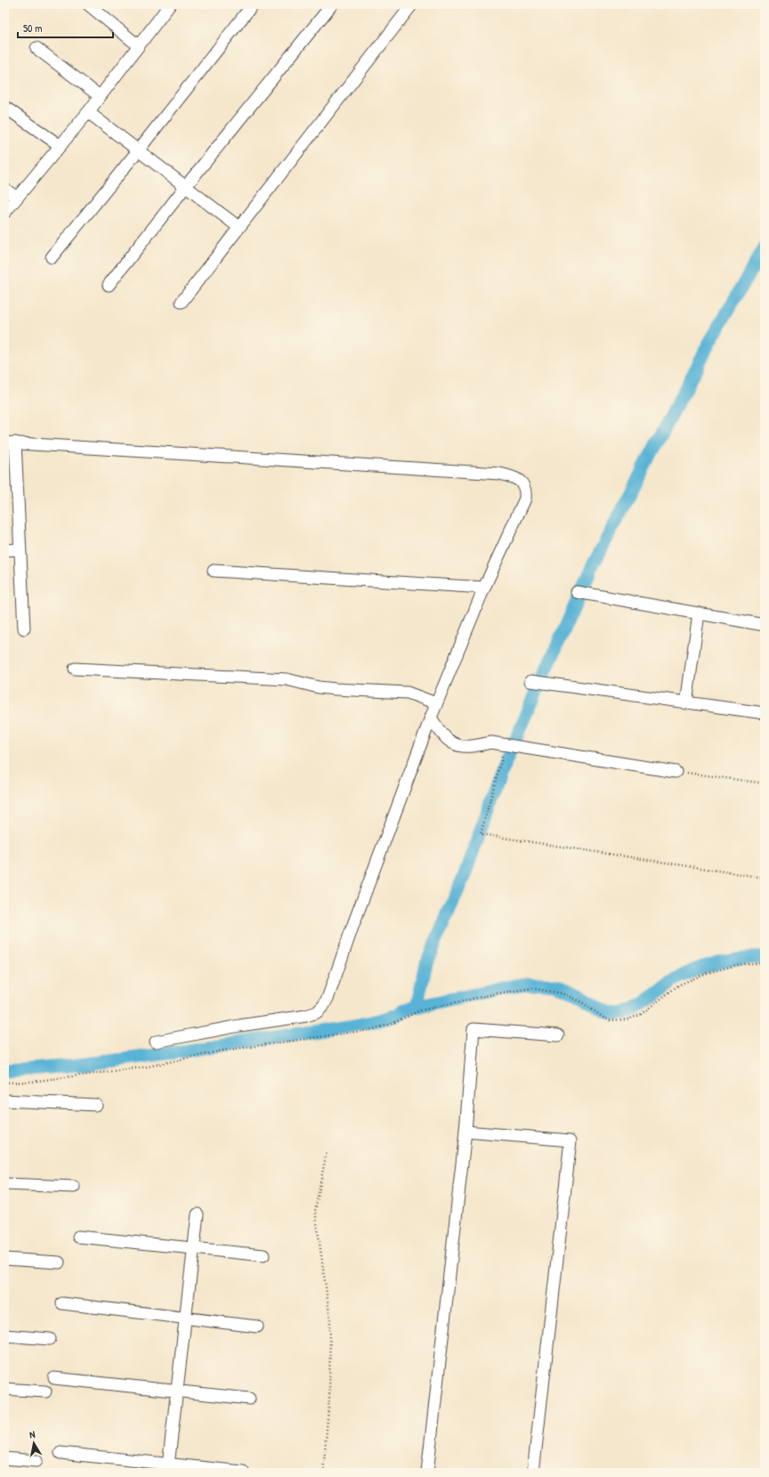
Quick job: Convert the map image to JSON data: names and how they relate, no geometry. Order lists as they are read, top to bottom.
{
  "scale_bar": "50 m",
  "north": "top"
}
